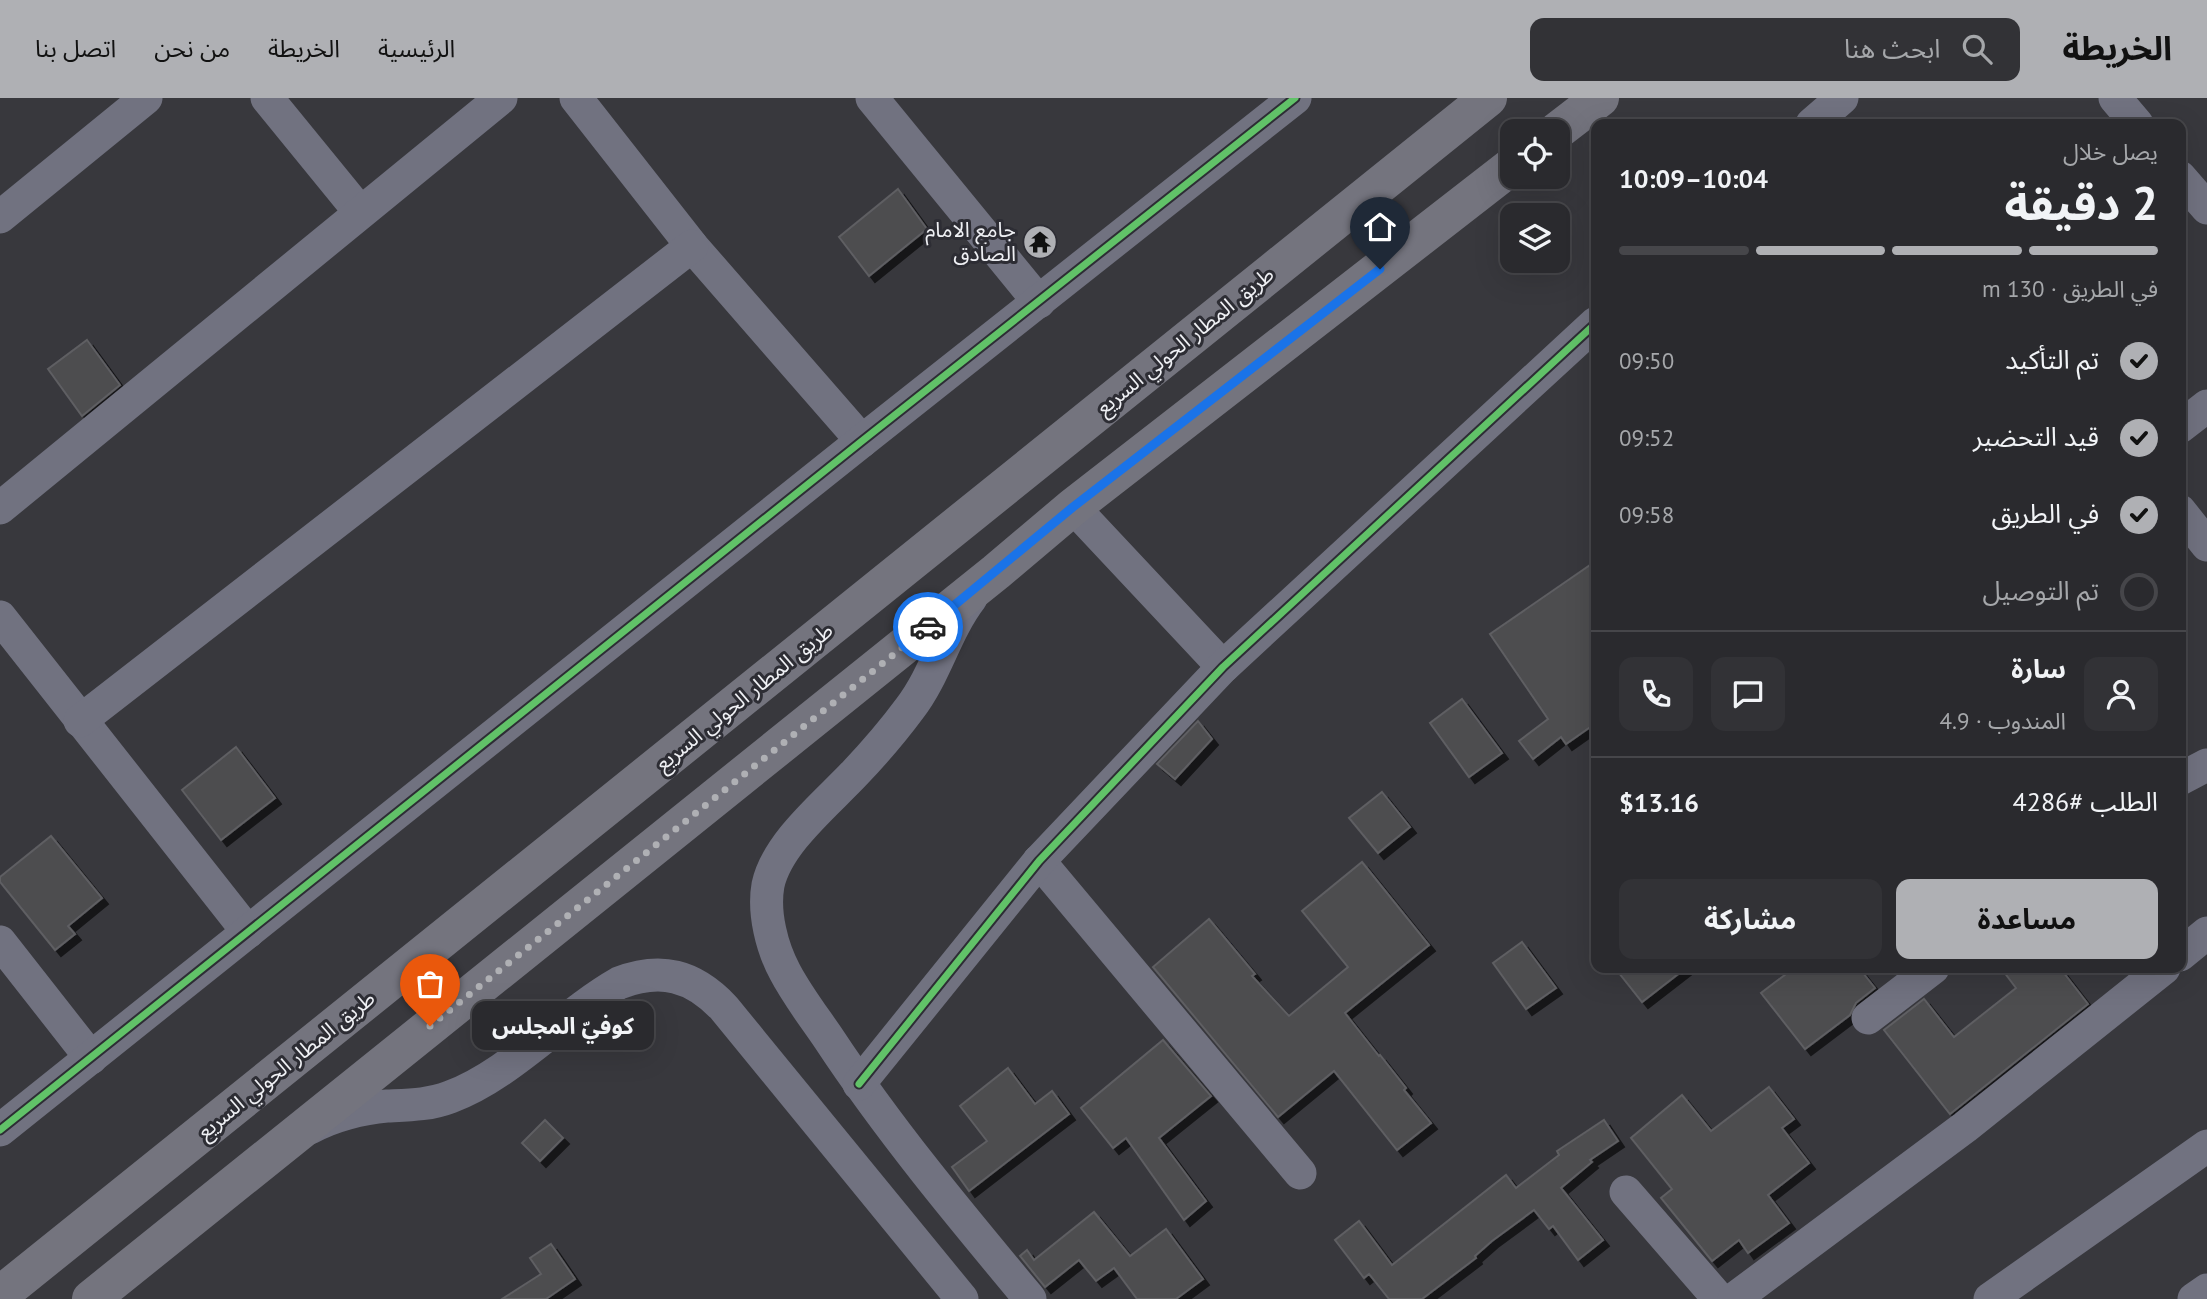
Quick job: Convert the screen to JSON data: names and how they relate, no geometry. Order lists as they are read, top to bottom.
{
  "streets": {
    "highway": ["طريق المطار الحولي السريع"]
  },
  "places": {
    "temple": ["جامع الامام الصادق"],
    "other": ["كوفيّ المجلس"]
  },
  "page": {
    "header": "الخريطة",
    "search": "ابحث هنا",
    "nav": [
      "الرئيسية",
      "الخريطة",
      "من نحن",
      "اتصل بنا"
    ],
    "heading": ["2 دقيقة", "يصل خلال", "10:04–10:09"],
    "panel": [
      "سارة",
      "المندوب · 4.9",
      "الطلب #4286",
      "$13.16"
    ],
    "bar": "في الطريق · 130 m",
    "list": [
      ["تم التأكيد", "09:50"],
      ["قيد التحضير", "09:52"],
      ["في الطريق", "09:58"],
      "تم التوصيل"
    ],
    "buttons": ["مساعدة", "مشاركة"],
    "bubble": "كوفيّ المجلس"
  }
}
